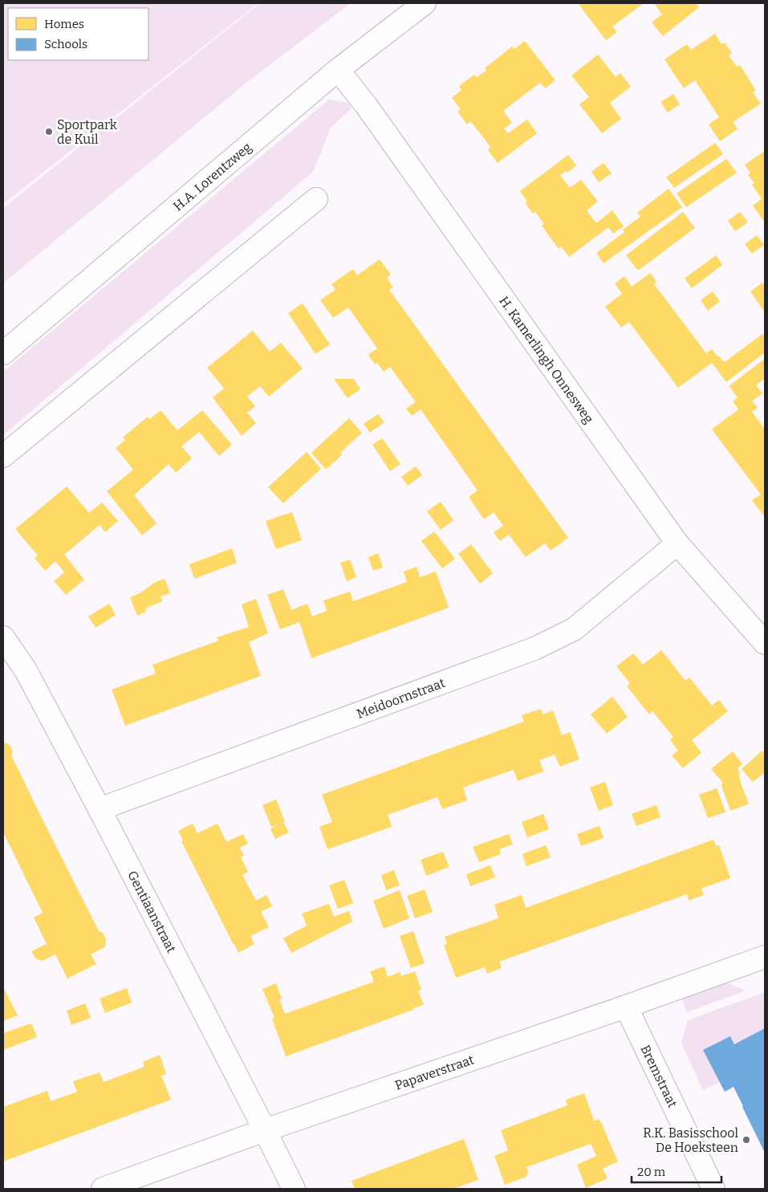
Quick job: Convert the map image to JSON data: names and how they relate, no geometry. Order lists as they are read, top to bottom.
{
  "streets": {
    "street": [
      "H.A. Lorentzweg",
      "H. Kamerlingh Onnesweg",
      "Meidoornstraat",
      "Gentiaanstraat",
      "Papaverstraat",
      "Bremstraat"
    ]
  },
  "crossings": [
    ["H.A. Lorentzweg", "H. Kamerlingh Onnesweg"],
    ["H. Kamerlingh Onnesweg", "Meidoornstraat"],
    ["Meidoornstraat", "Gentiaanstraat"],
    ["Gentiaanstraat", "Papaverstraat"],
    ["Papaverstraat", "Bremstraat"]
  ],
  "places": ["Sportpark de Kuil", "R.K. Basisschool De Hoeksteen"],
  "legend": ["Homes", "Schools"],
  "scale_bar": "20 m"
}
